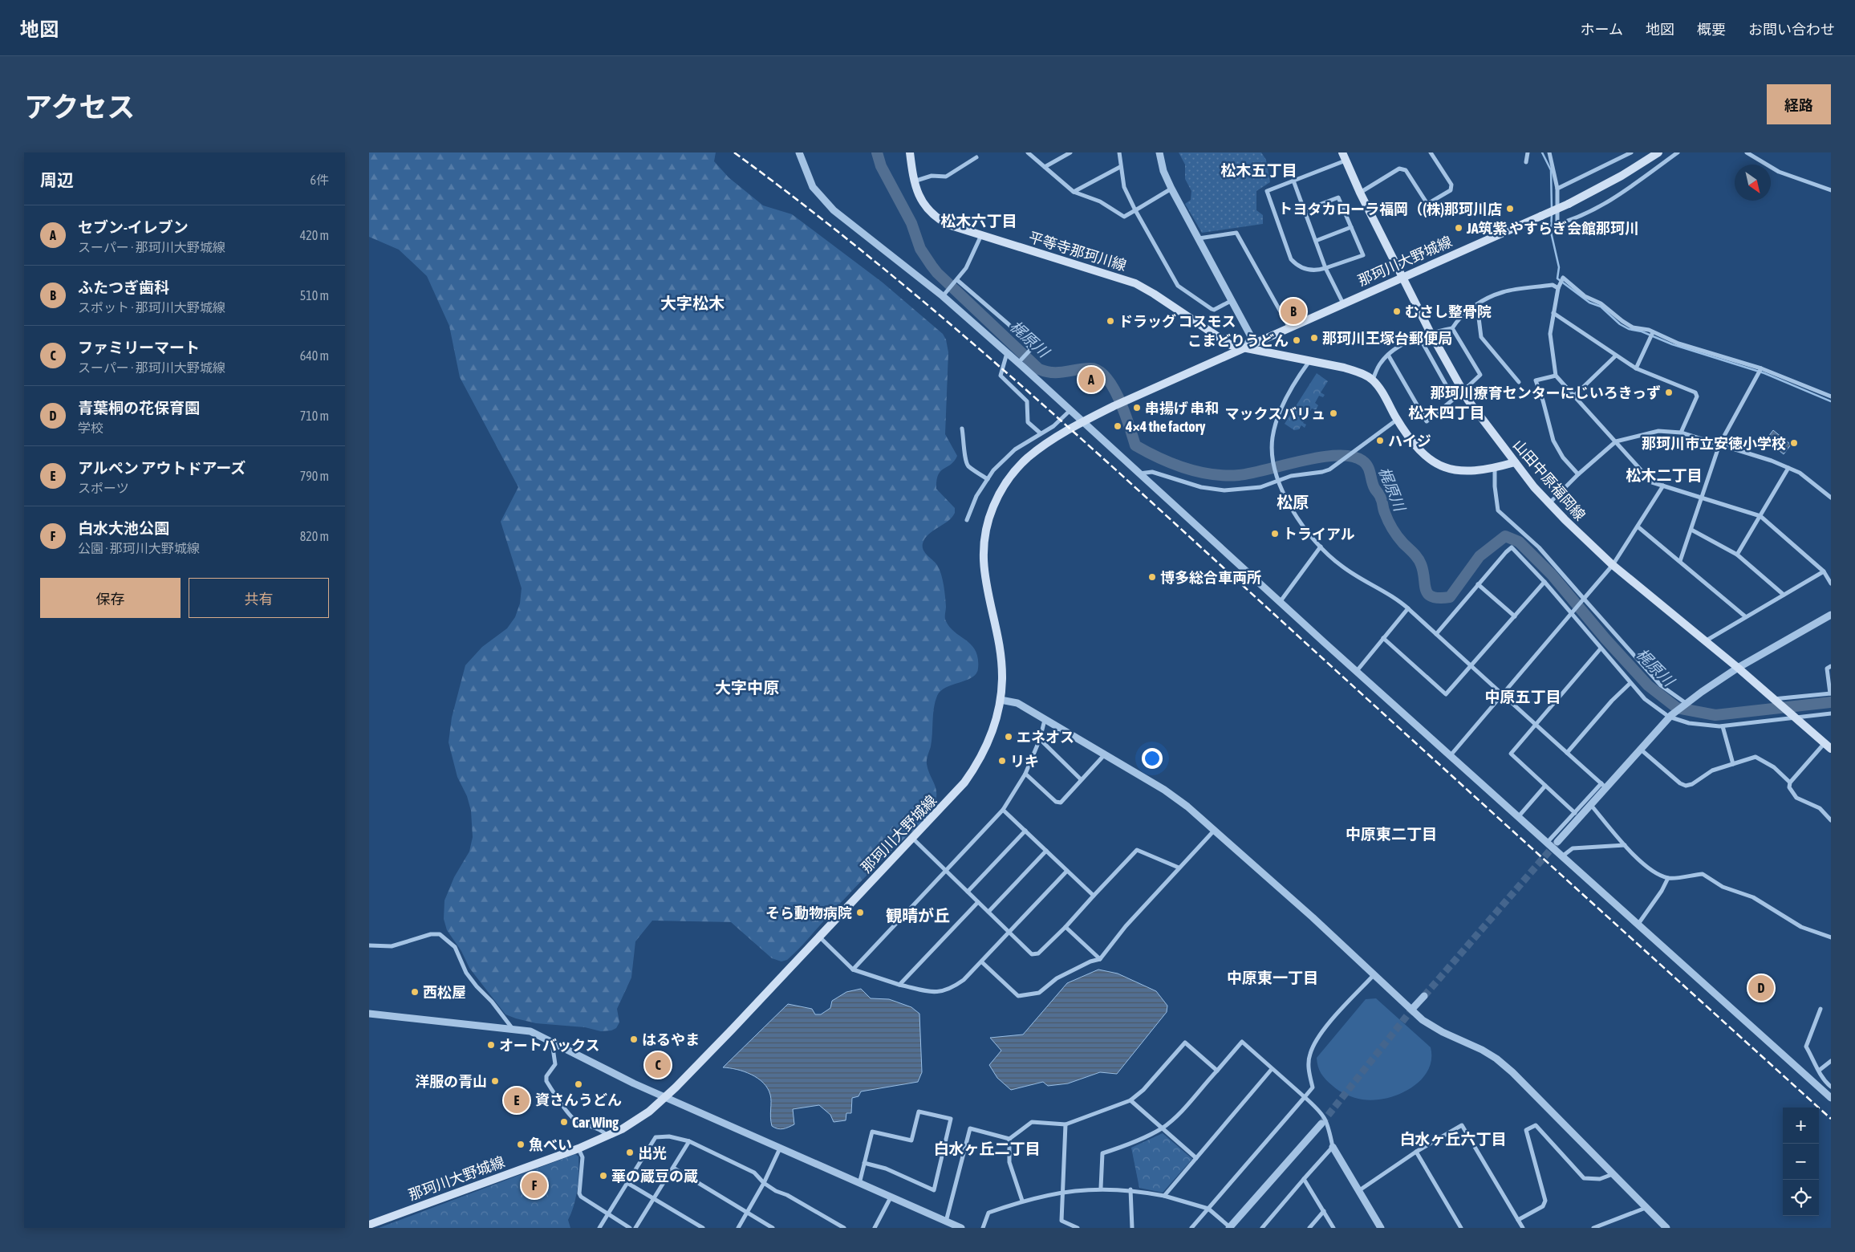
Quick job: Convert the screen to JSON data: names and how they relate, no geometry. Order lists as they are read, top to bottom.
{
  "streets": {
    "main road": ["平等寺那珂川線", "那珂川大野城線", "山田中原福岡線"]
  },
  "crossings": [
    ["平等寺那珂川線", "那珂川大野城線"],
    ["那珂川大野城線", "山田中原福岡線"]
  ],
  "districts": [
    "松木五丁目",
    "松木六丁目",
    "大字松木",
    "松木四丁目",
    "松木二丁目",
    "松原",
    "大字中原",
    "中原五丁目",
    "中原東二丁目",
    "観晴が丘",
    "中原東一丁目",
    "白水ヶ丘六丁目",
    "白水ヶ丘二丁目"
  ],
  "water": ["梶原川"],
  "places": [
    "トヨタカローラ福岡（(株)那珂川店",
    "JA筑紫 やすらぎ会館那珂川",
    "むさし整骨院",
    "ドラッグ コスモス",
    "那珂川王塚台郵便局",
    "こまどりうどん",
    "那珂川療育センターにじいろきっず",
    "串揚げ 串和",
    "マックスバリュ",
    "4×4 the factory",
    "ハイジ",
    "那珂川市立安徳小学校",
    "トライアル",
    "博多総合車両所",
    "エネオス",
    "リキ",
    "そら動物病院",
    "西松屋",
    "はるやま",
    "オートバックス",
    "洋服の青山",
    "資さんうどん",
    "Car Wing",
    "魚べい",
    "出光",
    "華の蔵豆の蔵"
  ],
  "north": "bottom right",
  "page": {
    "header": "地図",
    "nav": [
      "ホーム",
      "地図",
      "概要",
      "お問い合わせ"
    ],
    "title": "アクセス",
    "buttons": [
      "経路",
      ["保存", "共有"]
    ],
    "heading": ["周辺", "6件"],
    "list": [
      {
        "mark": "A",
        "name": "セブン-イレブン",
        "note": "スーパー · 那珂川大野城線",
        "value": "420 m"
      },
      {
        "mark": "B",
        "name": "ふたつぎ歯科",
        "note": "スポット · 那珂川大野城線",
        "value": "510 m"
      },
      {
        "mark": "C",
        "name": "ファミリーマート",
        "note": "スーパー · 那珂川大野城線",
        "value": "640 m"
      },
      {
        "mark": "D",
        "name": "青葉桐の花保育園",
        "note": "学校",
        "value": "710 m"
      },
      {
        "mark": "E",
        "name": "アルペン アウトドアーズ",
        "note": "スポーツ",
        "value": "790 m"
      },
      {
        "mark": "F",
        "name": "白水大池公園",
        "note": "公園 · 那珂川大野城線",
        "value": "820 m"
      }
    ],
    "pins": [
      "B",
      "A",
      "D",
      "C",
      "E",
      "F"
    ],
    "map_buttons": ["+", "−"]
  }
}
